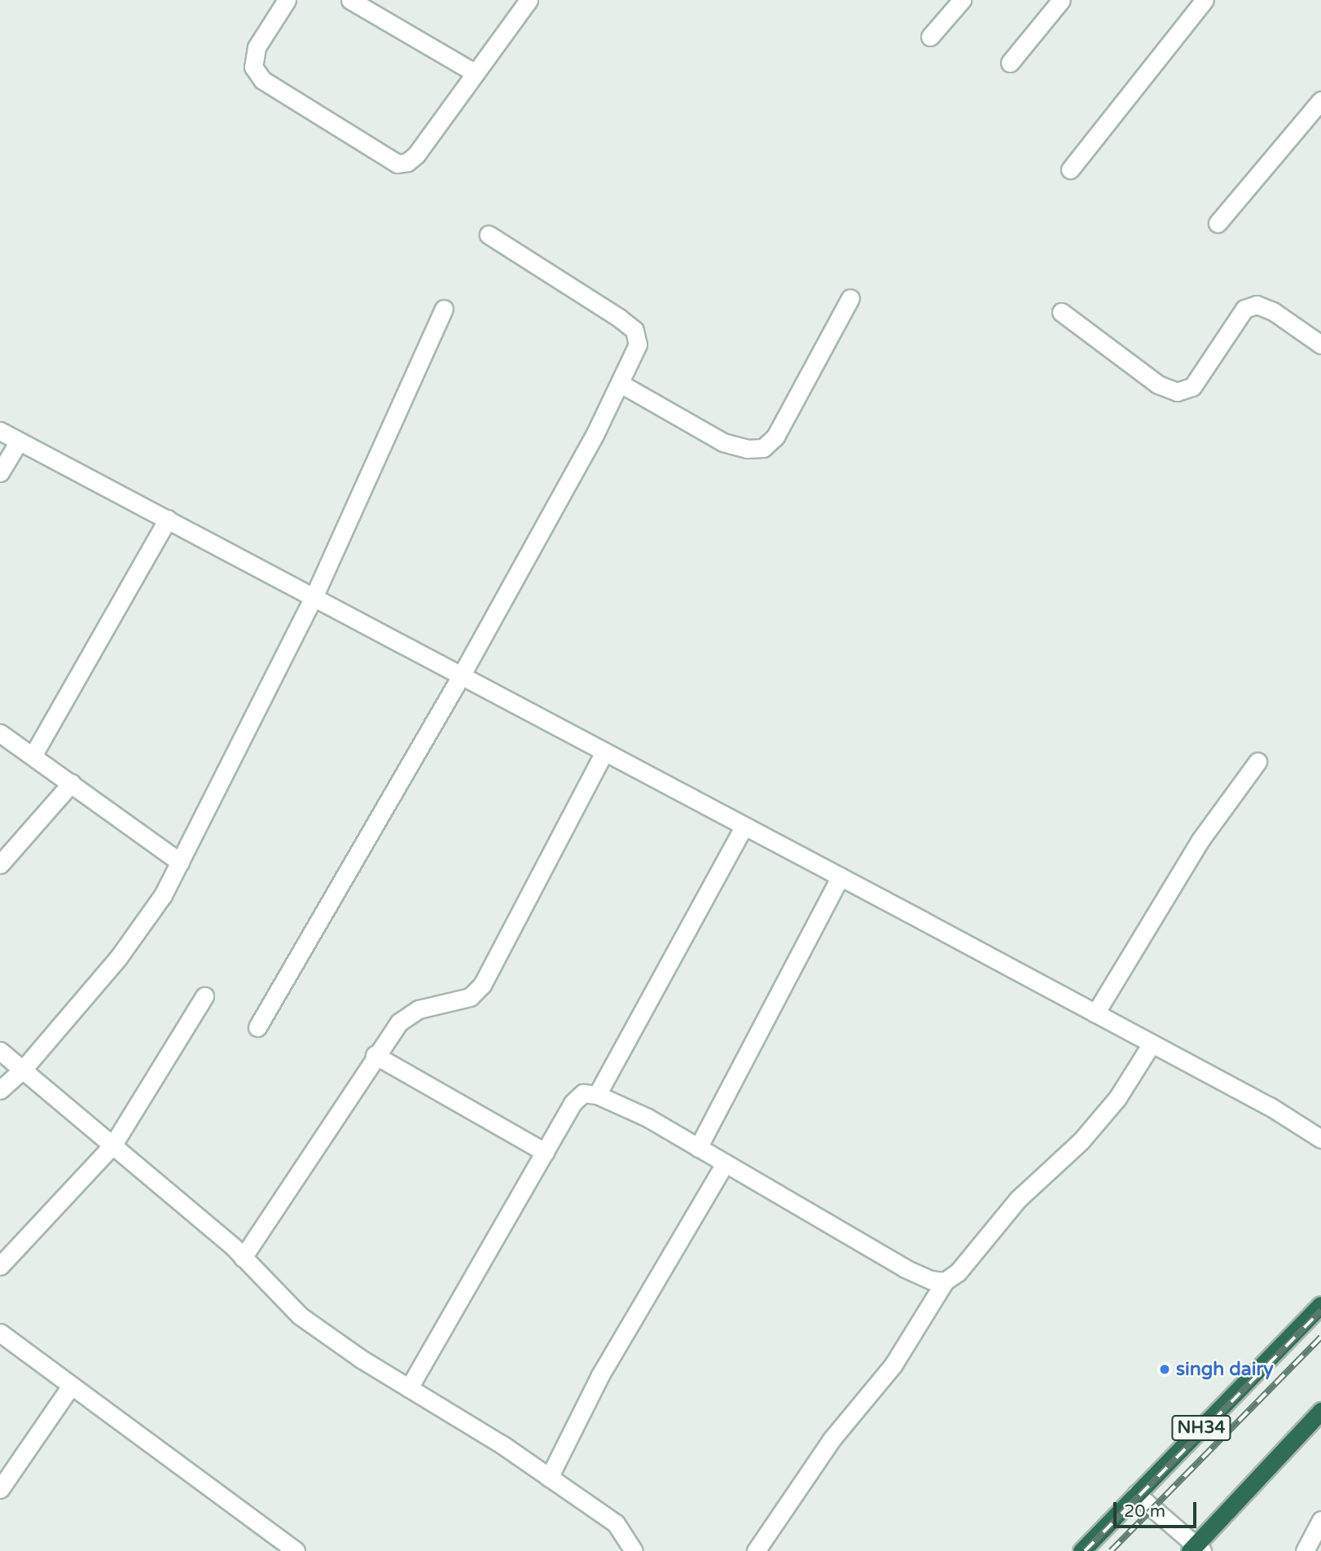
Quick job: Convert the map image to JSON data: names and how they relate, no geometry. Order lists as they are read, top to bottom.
{
  "streets": {
    "highway": ["NH34"]
  },
  "places": ["singh dairy"],
  "scale_bar": "20 m"
}
